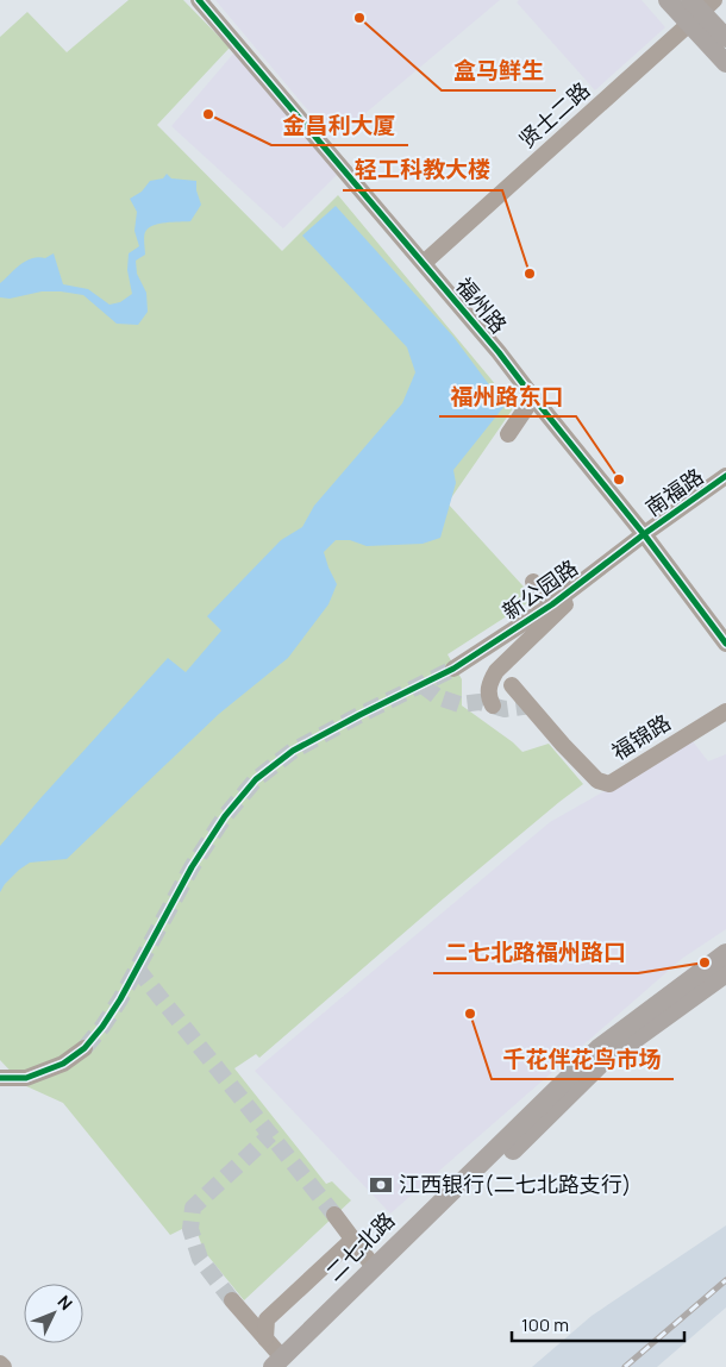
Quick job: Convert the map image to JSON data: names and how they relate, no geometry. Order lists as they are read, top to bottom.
{
  "streets": {
    "main road": ["二七北路"],
    "street": [
      "贤士二路",
      "福州路",
      "南福路",
      "新公园路",
      "福锦路"
    ]
  },
  "crossings": [
    ["贤士二路", "福州路"],
    ["福州路", "南福路"],
    ["福州路", "新公园路"],
    ["南福路", "新公园路"]
  ],
  "places": {
    "other": [
      "盒马鲜生",
      "金昌利大厦",
      "轻工科教大楼",
      "福州路东口",
      "二七北路福州路口",
      "千花伴花鸟市场"
    ],
    "bank": ["江西银行(二七北路支行)"]
  },
  "scale_bar": "100 m",
  "north": "top right"
}
